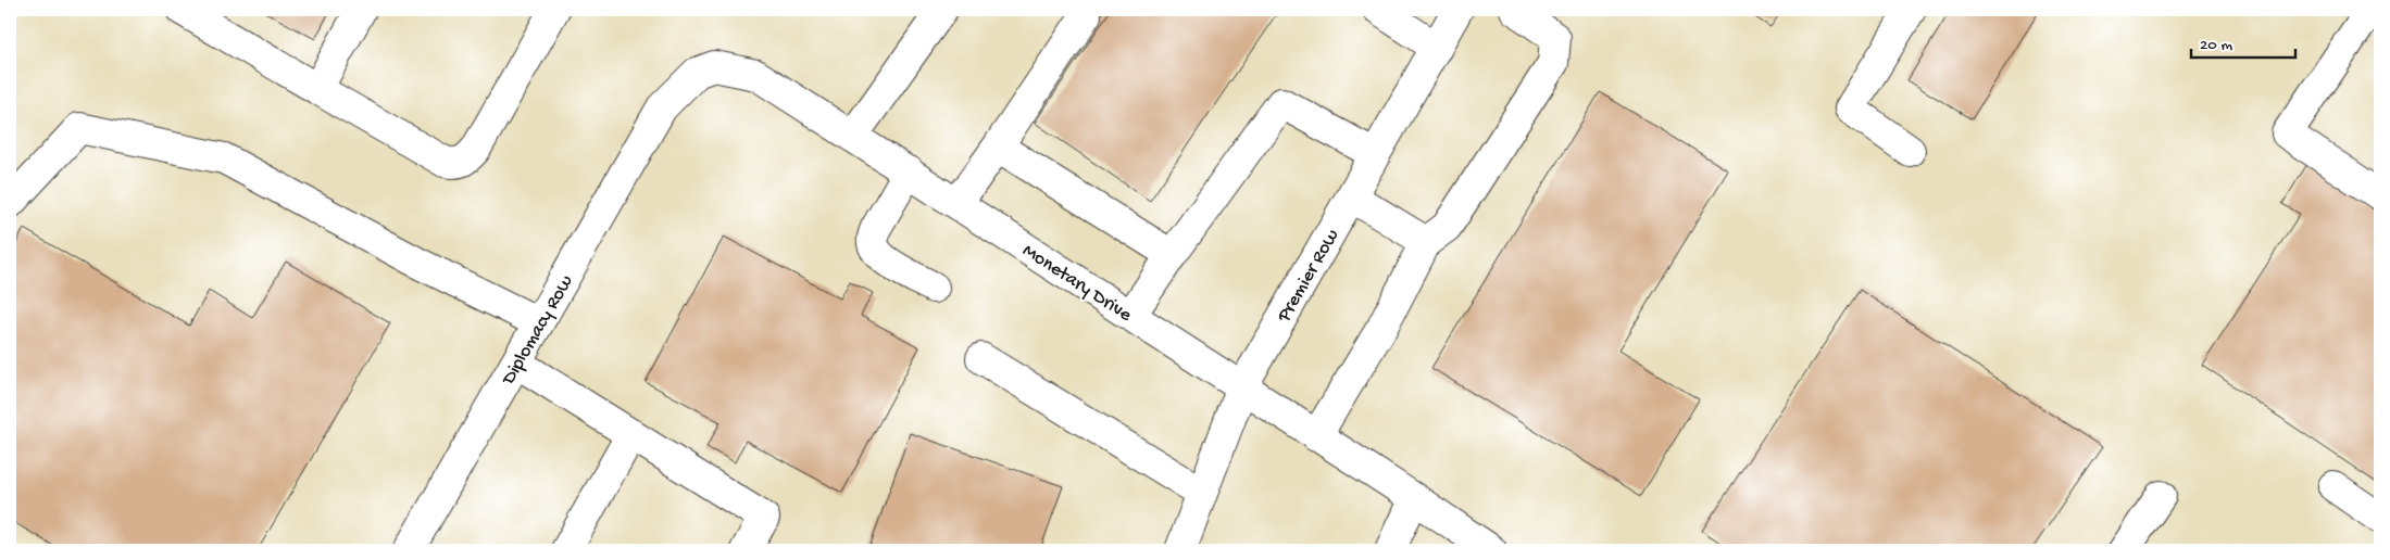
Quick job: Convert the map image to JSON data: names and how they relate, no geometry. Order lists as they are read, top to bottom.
{
  "streets": {
    "street": ["Premier Row", "Monetary Drive", "Diplomacy Row"]
  },
  "crossings": [
    ["Premier Row", "Monetary Drive"],
    ["Monetary Drive", "Diplomacy Row"]
  ],
  "scale_bar": "20 m"
}
